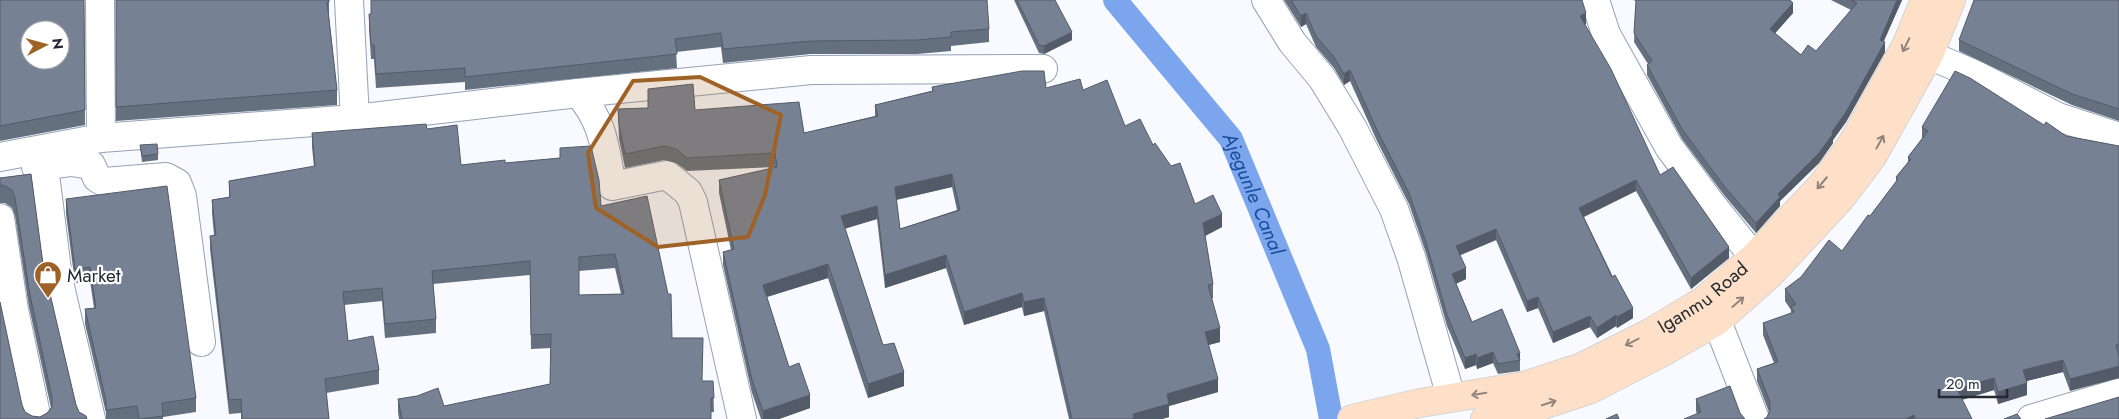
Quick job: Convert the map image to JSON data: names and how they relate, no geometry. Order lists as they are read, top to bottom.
{
  "streets": {
    "main road": ["Iganmu Road"]
  },
  "water": ["Ajegunle Canal"],
  "places": {
    "shop": ["Market"]
  },
  "scale_bar": "20 m",
  "north": "right"
}
